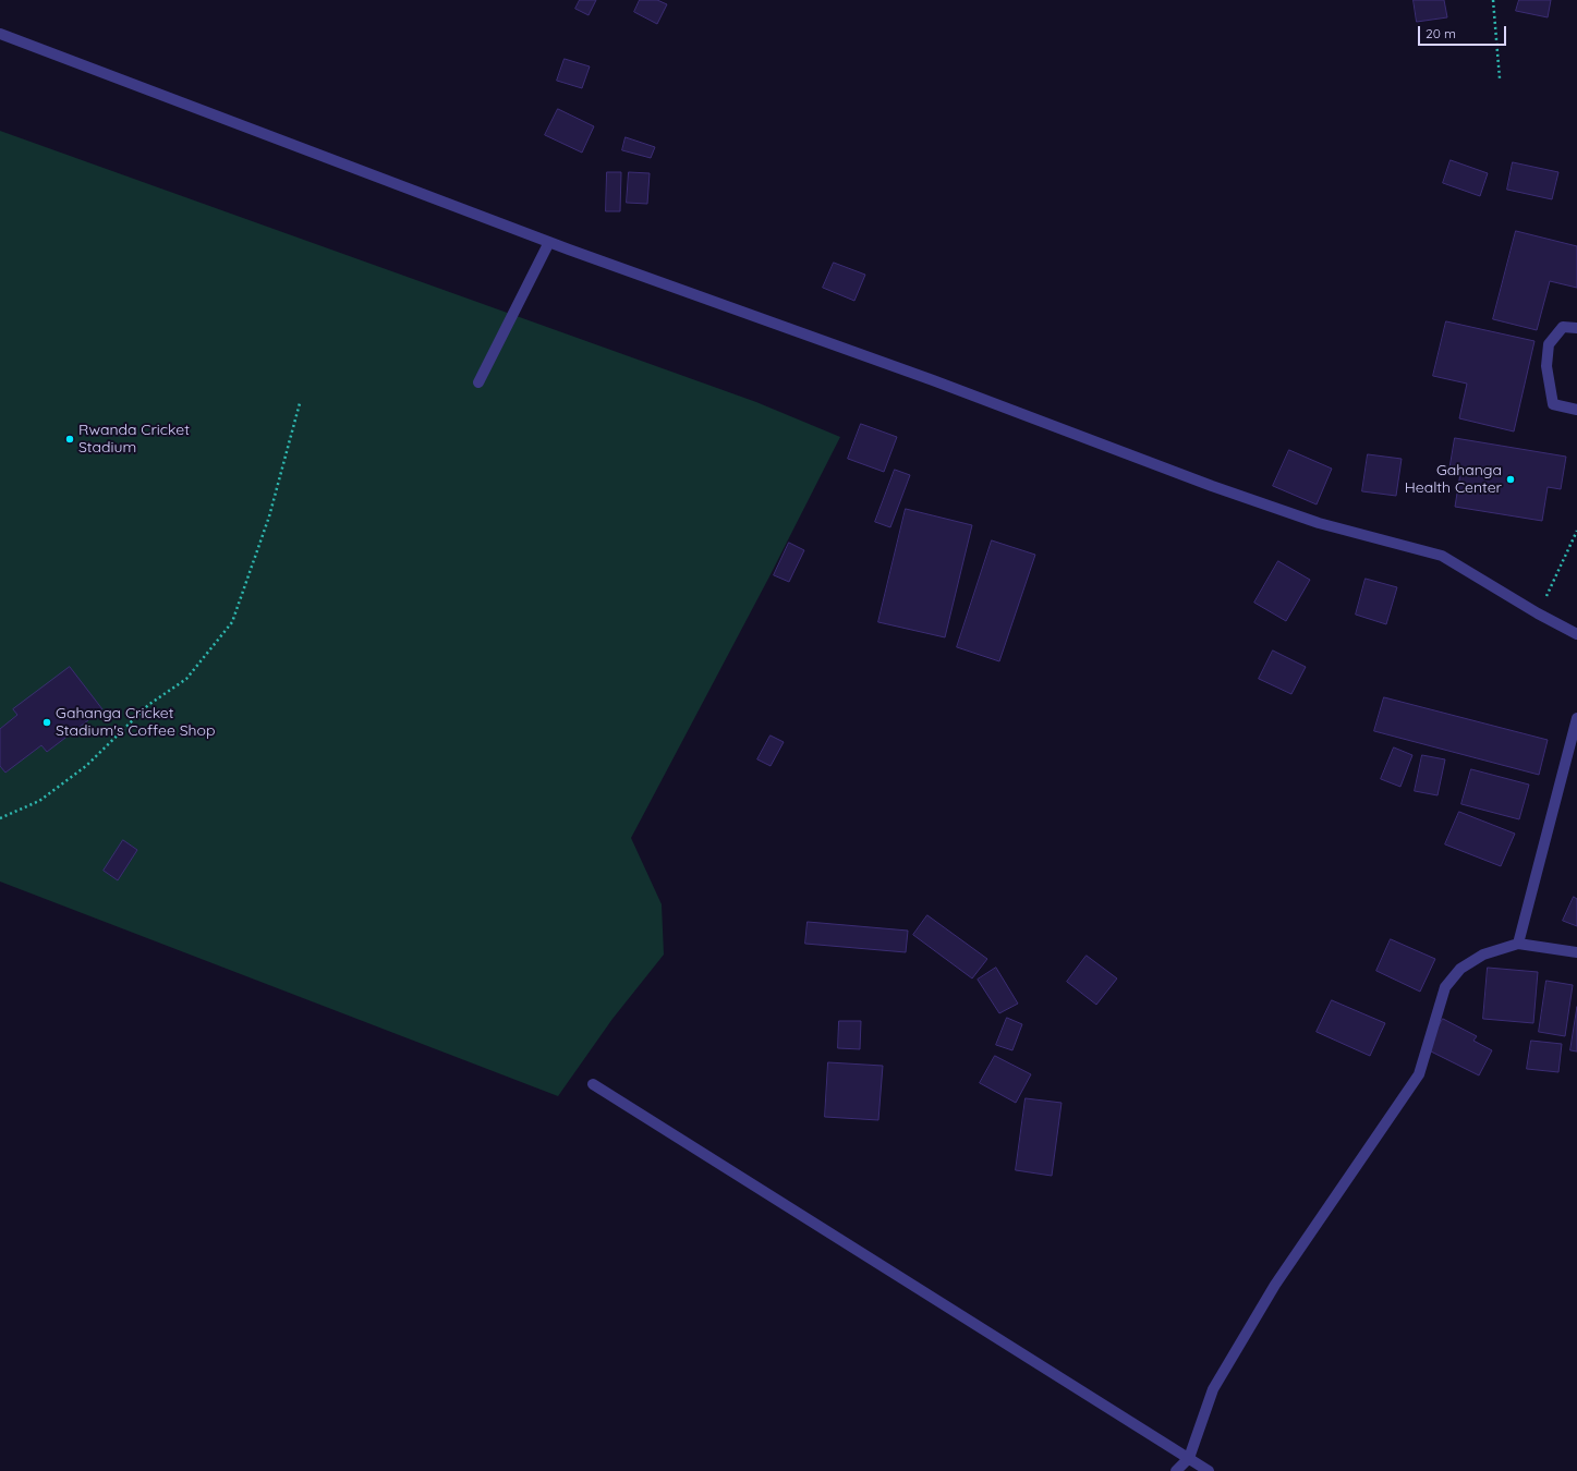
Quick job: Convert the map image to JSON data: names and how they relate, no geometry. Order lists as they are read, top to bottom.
{
  "places": ["Rwanda Cricket Stadium", "Gahanga Health Center", "Gahanga Cricket Stadium's Coffee Shop"],
  "scale_bar": "20 m"
}
